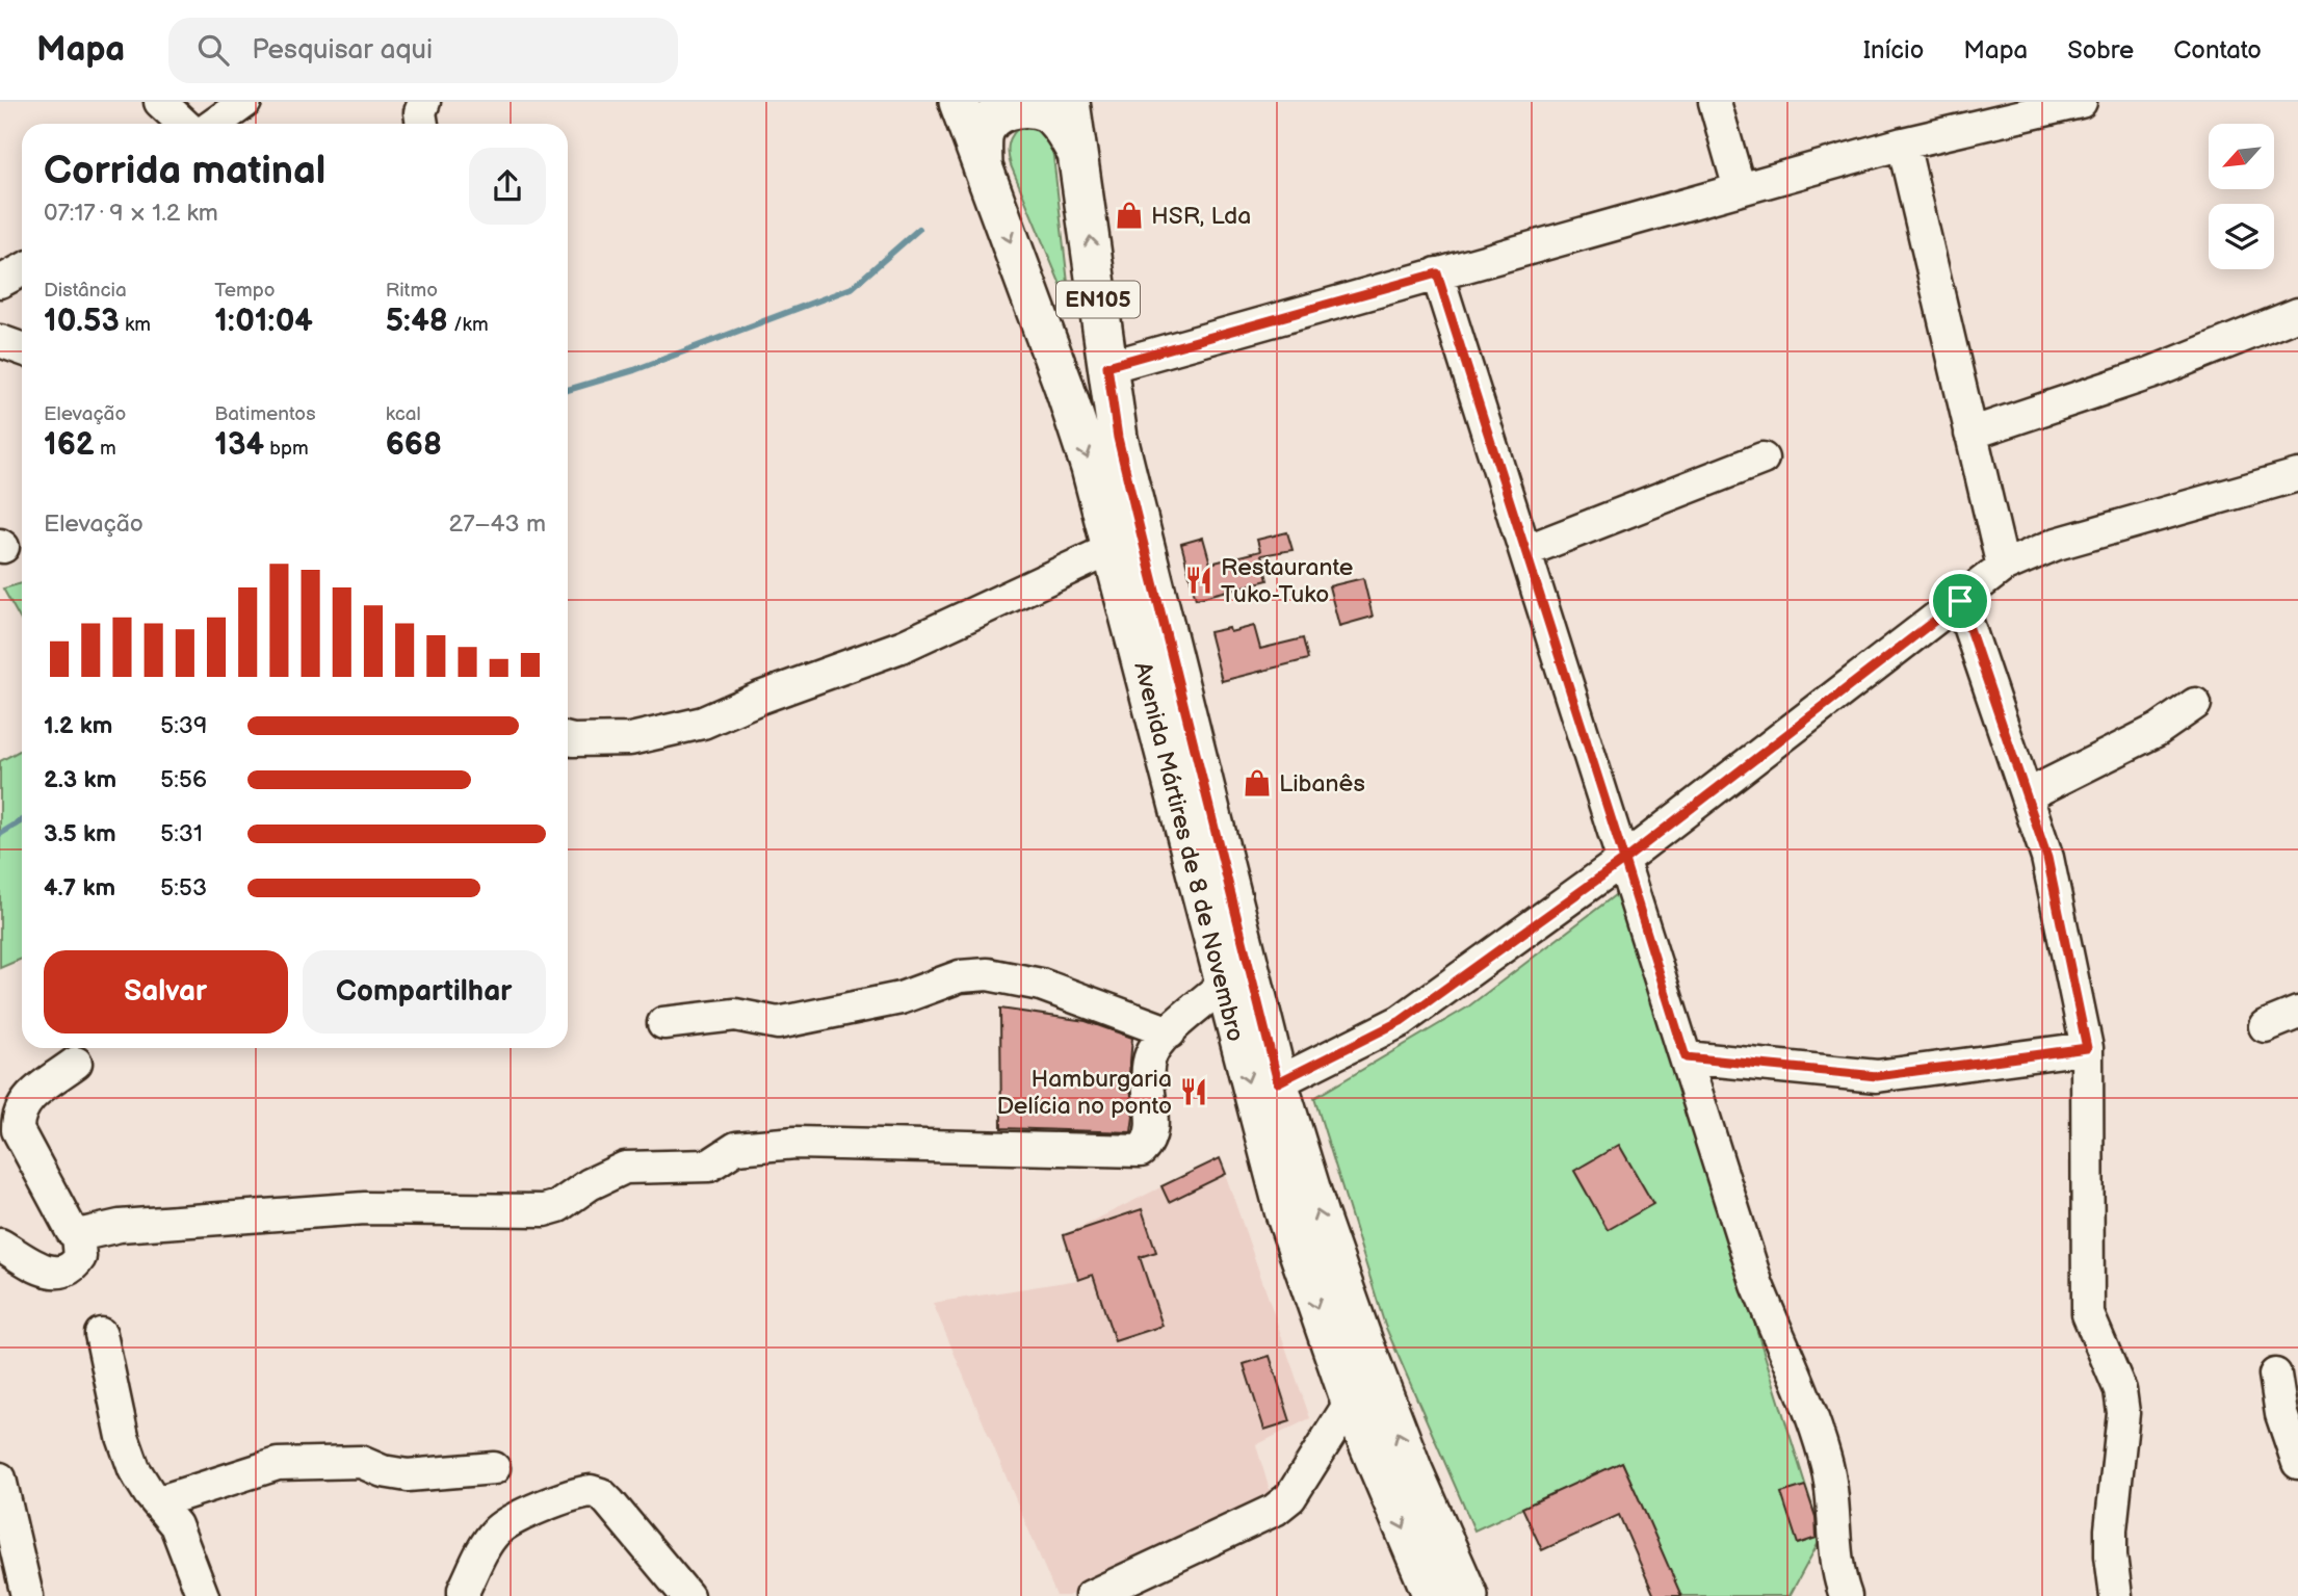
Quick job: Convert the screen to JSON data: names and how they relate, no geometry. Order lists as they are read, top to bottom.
{
  "streets": {
    "main road": ["EN105", "Avenida Mártires de 8 de Novembro"]
  },
  "places": {
    "shop": ["HSR, Lda", "Libanês"],
    "restaurant": ["Restaurante Tuko-Tuko", "Hamburgaria Delícia no ponto"]
  },
  "north": "bottom left",
  "page": {
    "header": "Mapa",
    "search": "Pesquisar aqui",
    "nav": [
      "Início",
      "Mapa",
      "Sobre",
      "Contato"
    ],
    "heading": ["Corrida matinal", "07:17 · 9 × 1.2 km"],
    "stats": [
      ["Distância", "10.53 km"],
      ["Tempo", "1:01:04"],
      ["Ritmo", "5:48 /km"],
      ["Elevação", "162 m"],
      ["Batimentos", "134 bpm"],
      ["kcal", "668"]
    ],
    "chart": ["Elevação", "27–43 m"],
    "list": [
      {
        "name": "1.2 km",
        "note": "5:39"
      },
      {
        "name": "2.3 km",
        "note": "5:56"
      },
      {
        "name": "3.5 km",
        "note": "5:31"
      },
      {
        "name": "4.7 km",
        "note": "5:53"
      }
    ],
    "buttons": ["Salvar", "Compartilhar"]
  }
}
